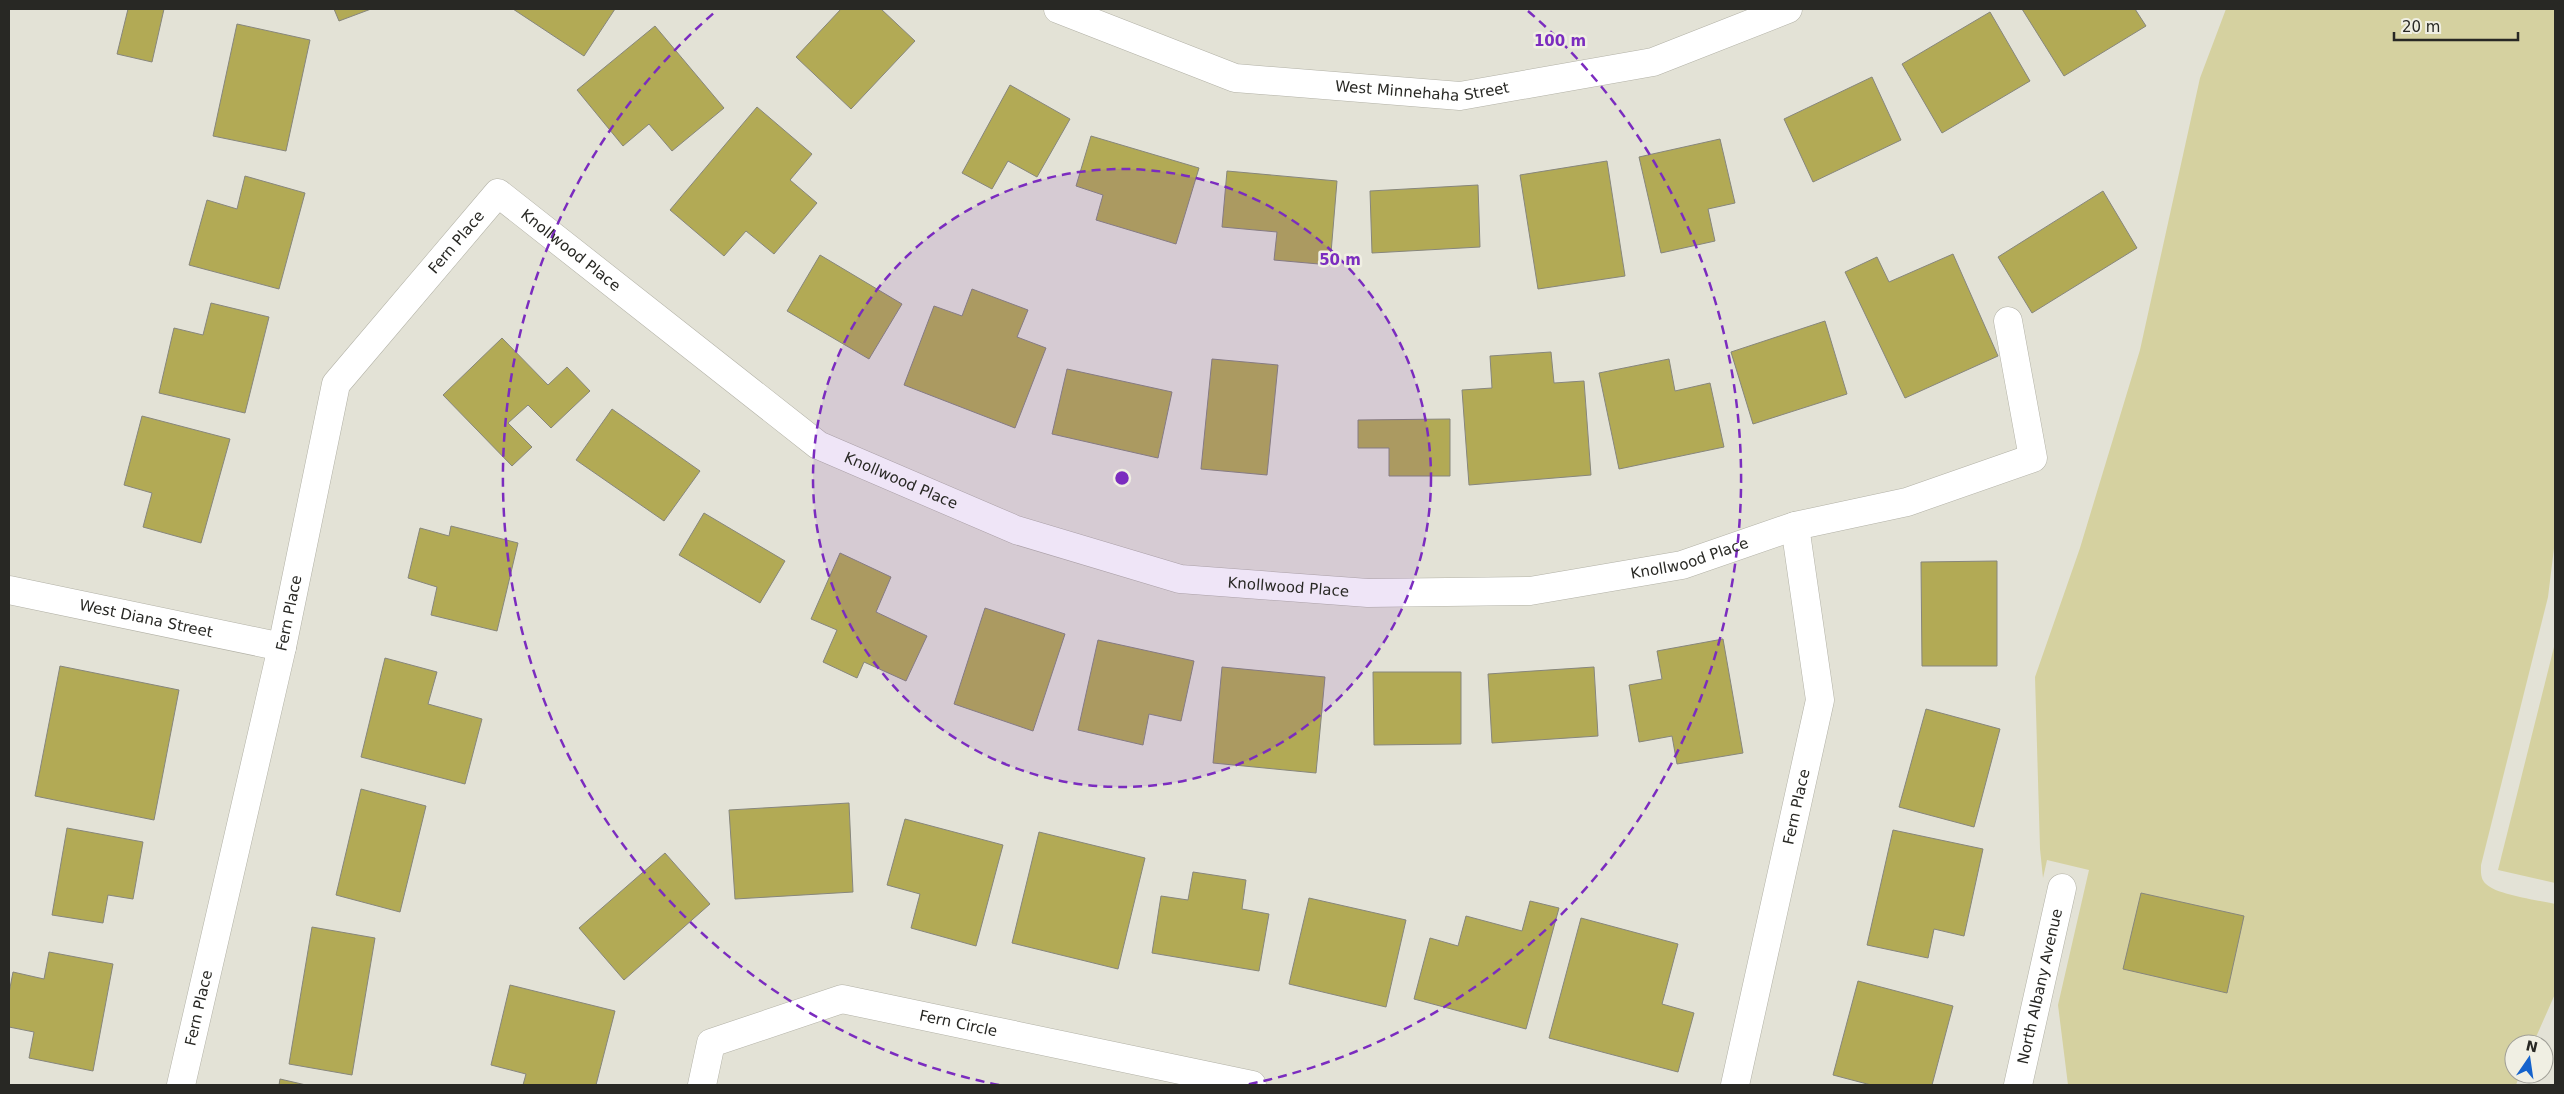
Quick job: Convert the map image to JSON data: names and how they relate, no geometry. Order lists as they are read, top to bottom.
{
  "streets": {
    "street": [
      "West Minnehaha Street",
      "Fern Place",
      "Knollwood Place",
      "West Diana Street",
      "North Albany Avenue",
      "Fern Circle"
    ]
  },
  "crossings": [
    ["Fern Place", "Knollwood Place"],
    ["Fern Place", "West Diana Street"]
  ],
  "scale_bar": "20 m",
  "north": "top",
  "rings": ["100 m", "50 m"]
}
